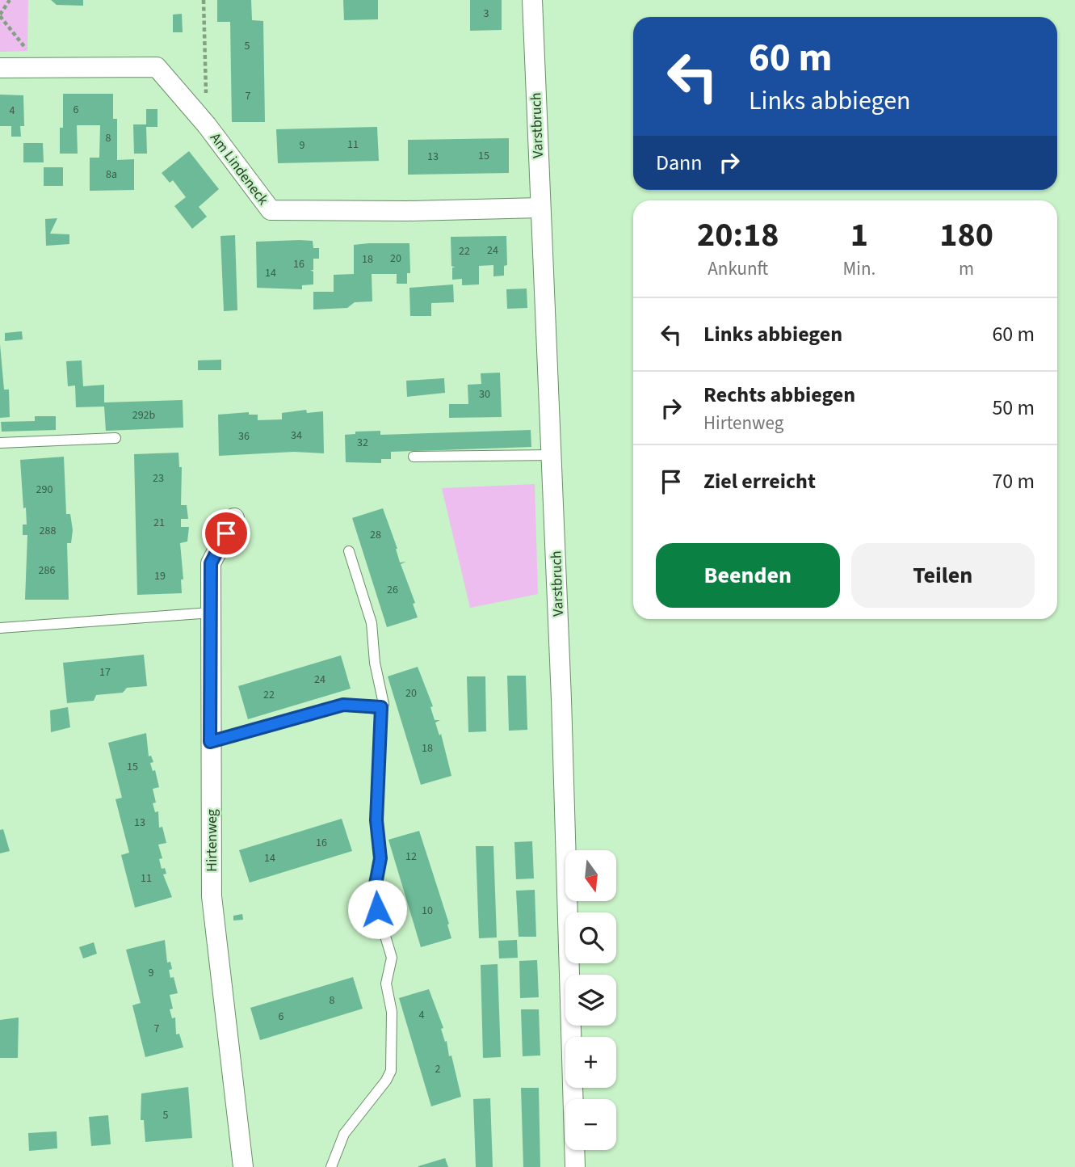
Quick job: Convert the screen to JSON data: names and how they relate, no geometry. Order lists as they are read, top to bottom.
{
  "streets": {
    "street": ["Varstbruch", "Am Lindeneck", "Hirtenweg"]
  },
  "crossings": [
    ["Varstbruch", "Am Lindeneck"]
  ],
  "house_numbers": [
    "3",
    "5",
    "7",
    "6",
    "4",
    "8",
    "11",
    "9",
    "15",
    "13",
    "8a",
    "24",
    "22",
    "20",
    "18",
    "16",
    "14",
    "30",
    "292b",
    "34",
    "36",
    "32",
    "23",
    "290",
    "21",
    "288",
    "28",
    "286",
    "19",
    "26",
    "17",
    "24",
    "20",
    "22",
    "18",
    "15",
    "13",
    "16",
    "12",
    "14",
    "11",
    "10",
    "9",
    "8",
    "4",
    "6",
    "7",
    "2",
    "5"
  ],
  "north": "bottom",
  "page": {
    "turn": ["60 m", "Links abbiegen"],
    "then": "Dann",
    "eta": [
      "20:18",
      "Ankunft",
      "1",
      "Min.",
      "180",
      "m"
    ],
    "list": [
      {
        "name": "Links abbiegen",
        "value": "60 m"
      },
      {
        "name": "Rechts abbiegen",
        "note": "Hirtenweg",
        "value": "50 m"
      },
      {
        "name": "Ziel erreicht",
        "value": "70 m"
      }
    ],
    "buttons": ["Beenden", "Teilen"],
    "map_buttons": ["+", "−"]
  }
}
